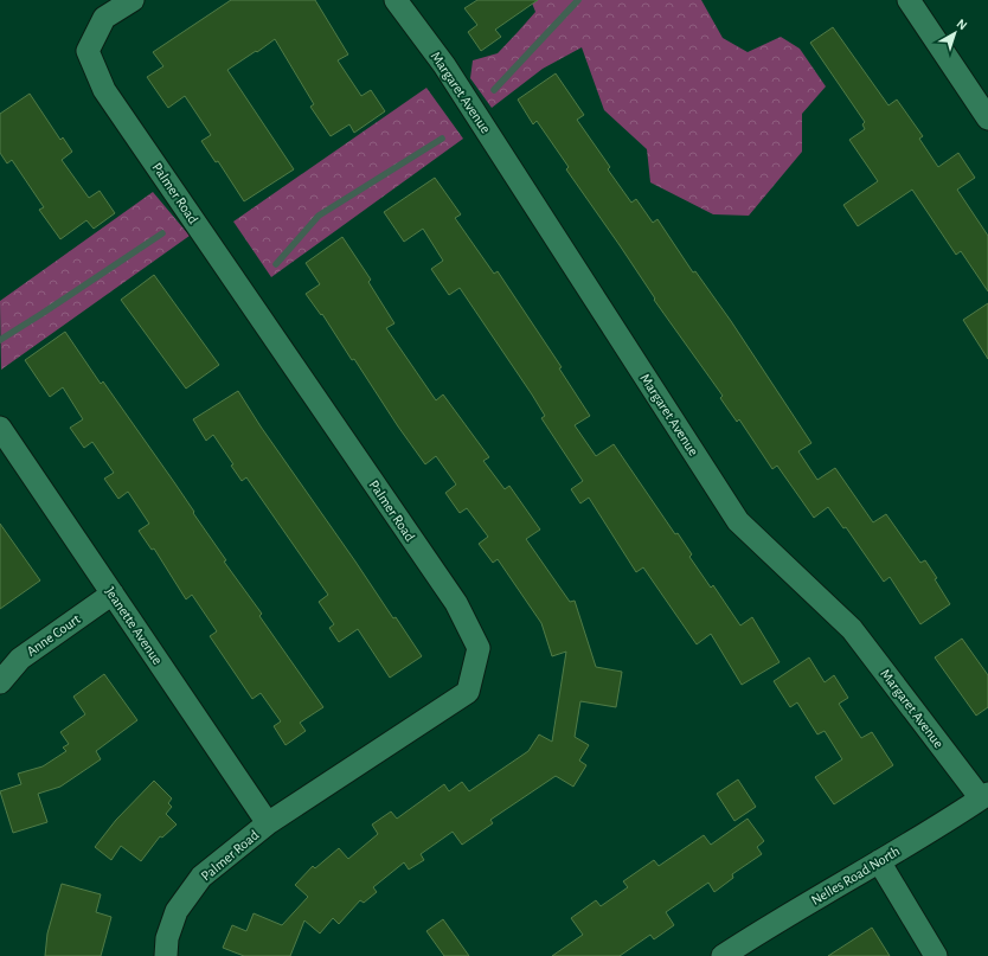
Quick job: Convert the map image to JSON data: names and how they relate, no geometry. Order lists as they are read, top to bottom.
{
  "streets": {
    "street": [
      "Margaret Avenue",
      "Palmer Road",
      "Jeanette Avenue",
      "Anne Court",
      "Nelles Road North"
    ]
  },
  "crossings": [
    ["Margaret Avenue", "Nelles Road North"],
    ["Palmer Road", "Jeanette Avenue"],
    ["Jeanette Avenue", "Anne Court"]
  ],
  "north": "top right"
}
